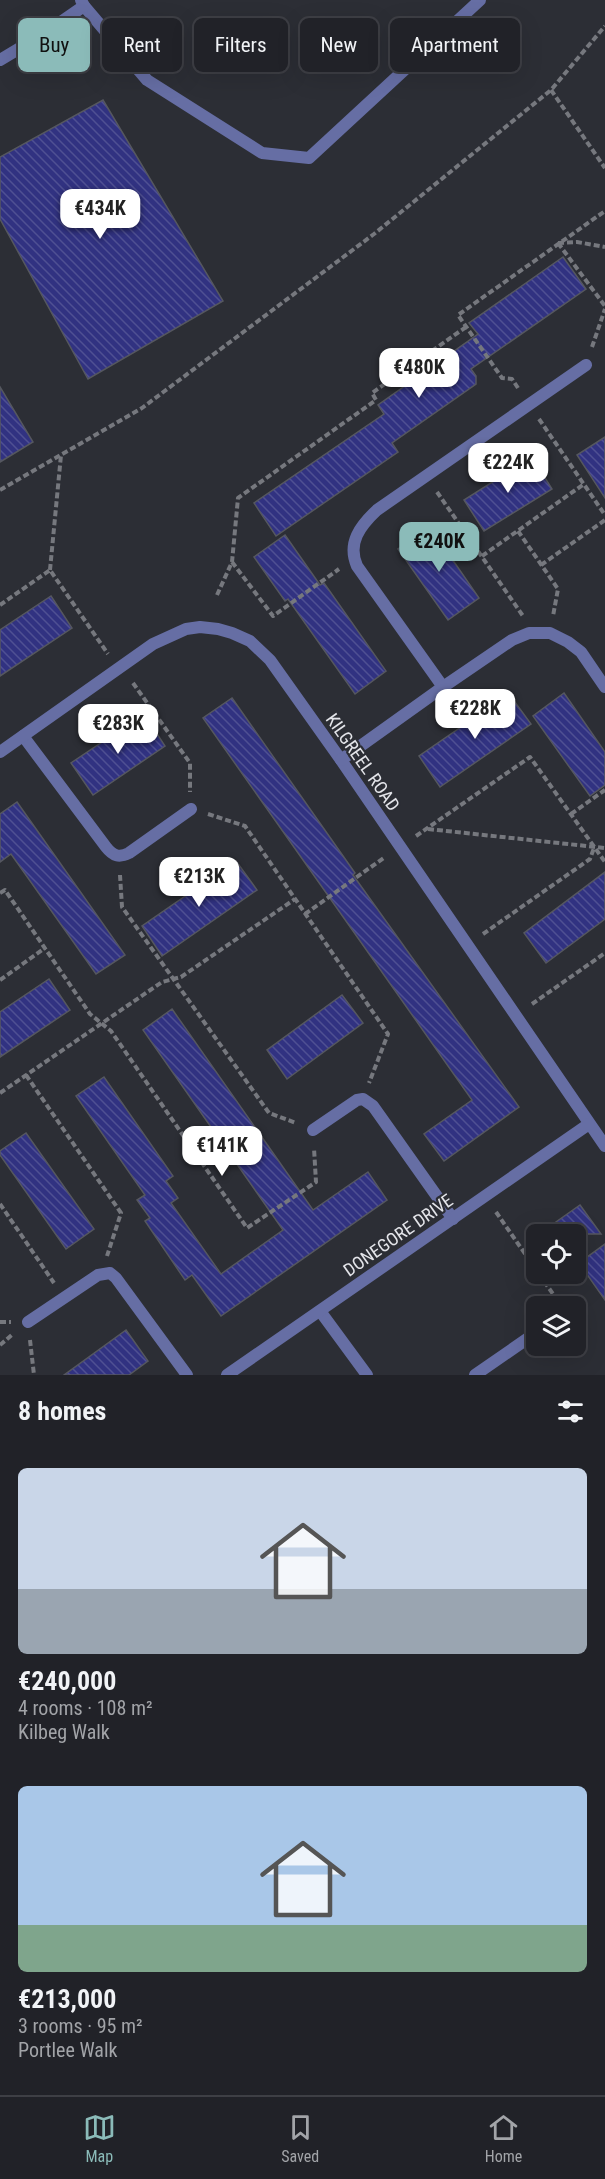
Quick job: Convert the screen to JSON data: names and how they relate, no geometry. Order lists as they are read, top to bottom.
{
  "streets": {
    "street": ["KILGREEL ROAD", "DONEGORE DRIVE"]
  },
  "crossings": [
    ["KILGREEL ROAD", "DONEGORE DRIVE"]
  ],
  "page": {
    "chip": [
      "Buy",
      "Rent",
      "Filters",
      "New",
      "Apartment"
    ],
    "price": [
      "€434K",
      "€480K",
      "€224K",
      "€240K",
      "€228K",
      "€283K",
      "€213K",
      "€141K"
    ],
    "heading": "8 homes",
    "list": [
      {
        "name": "€240,000",
        "note": "4 rooms · 108 m² · Kilbeg Walk"
      },
      {
        "name": "€213,000",
        "note": "3 rooms · 95 m² · Portlee Walk"
      }
    ],
    "tabs": ["Map", "Saved", "Home"]
  }
}
